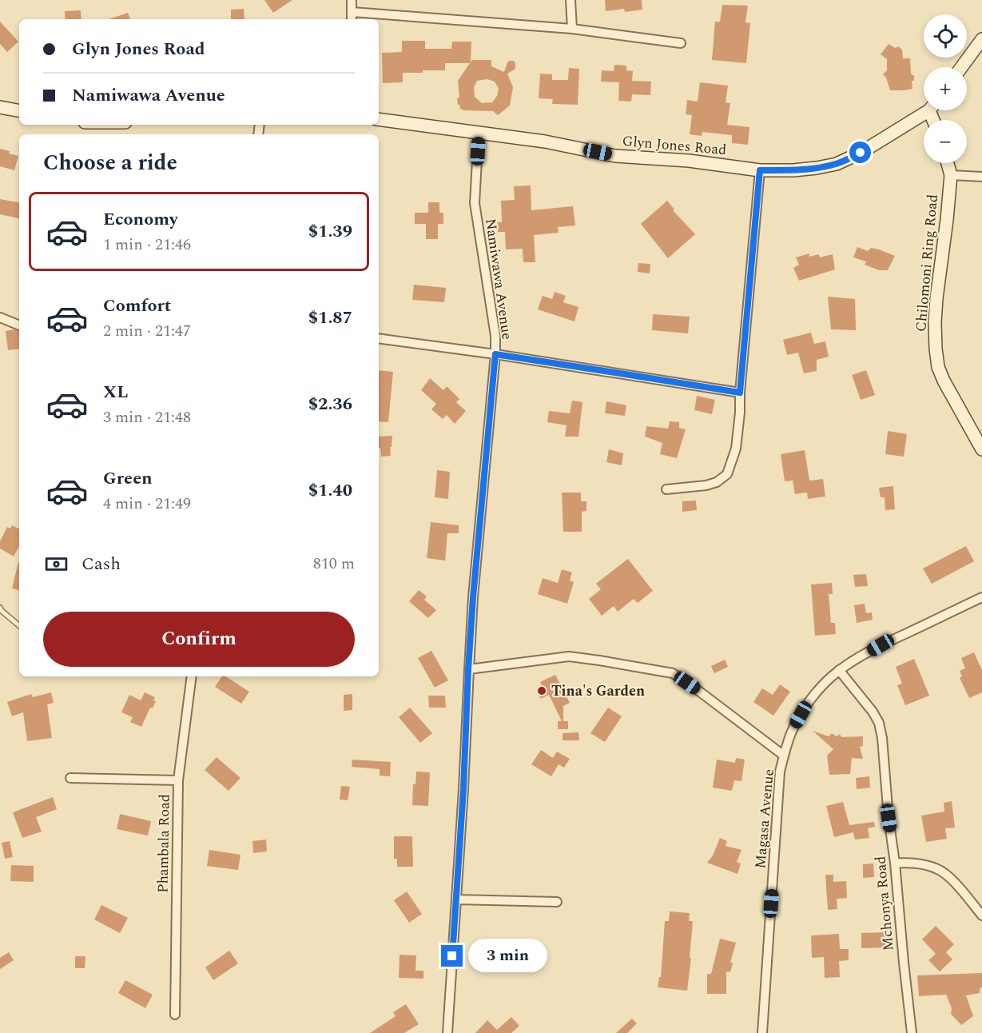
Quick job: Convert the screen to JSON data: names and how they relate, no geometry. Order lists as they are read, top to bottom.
{
  "streets": {
    "street": [
      "Glyn Jones Road",
      "Chilomoni Ring Road",
      "Namiwawa Avenue",
      "Magasa Avenue",
      "Phambala Road",
      "Mchonya Road"
    ]
  },
  "crossings": [
    ["Glyn Jones Road", "Namiwawa Avenue"],
    ["Magasa Avenue", "Mchonya Road"]
  ],
  "places": ["Tina's Garden"],
  "page": {
    "map_buttons": ["+", "−"],
    "banner": ["Glyn Jones Road", "Namiwawa Avenue"],
    "heading": "Choose a ride",
    "list": [
      {
        "name": "Economy",
        "note": "1 min · 21:46",
        "value": "$1.39"
      },
      {
        "name": "Comfort",
        "note": "2 min · 21:47",
        "value": "$1.87"
      },
      {
        "name": "XL",
        "note": "3 min · 21:48",
        "value": "$2.36"
      },
      {
        "name": "Green",
        "note": "4 min · 21:49",
        "value": "$1.40"
      }
    ],
    "pay": ["Cash", "810 m"],
    "buttons": "Confirm",
    "bubble": "3 min"
  }
}
